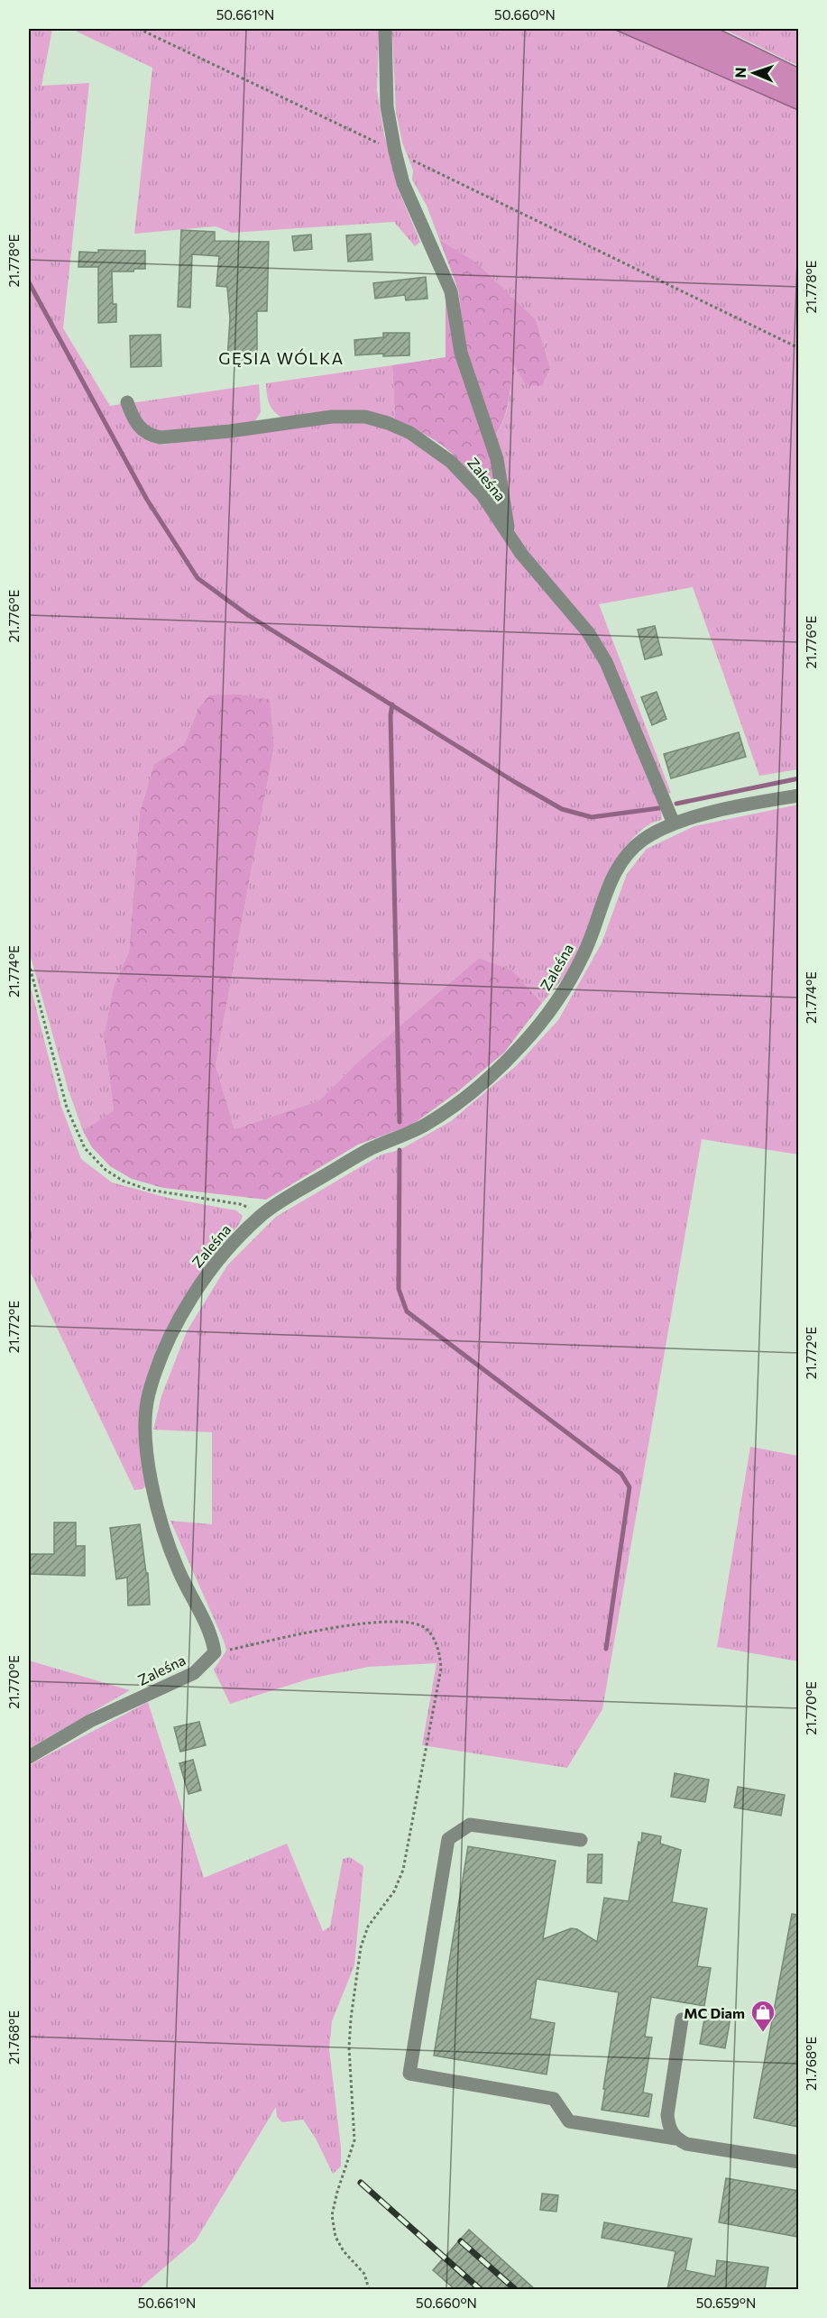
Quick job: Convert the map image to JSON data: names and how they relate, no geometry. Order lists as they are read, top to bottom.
{
  "streets": {
    "street": ["Zaleśna"]
  },
  "districts": ["GĘSIA WÓLKA"],
  "places": {
    "shop": ["MC Diam"]
  },
  "north": "left",
  "coordinates": [
    "50.661°N",
    "50.660°N",
    "21.778°E",
    "21.776°E",
    "21.774°E",
    "21.772°E",
    "21.770°E",
    "21.768°E",
    "50.659°N"
  ]
}
